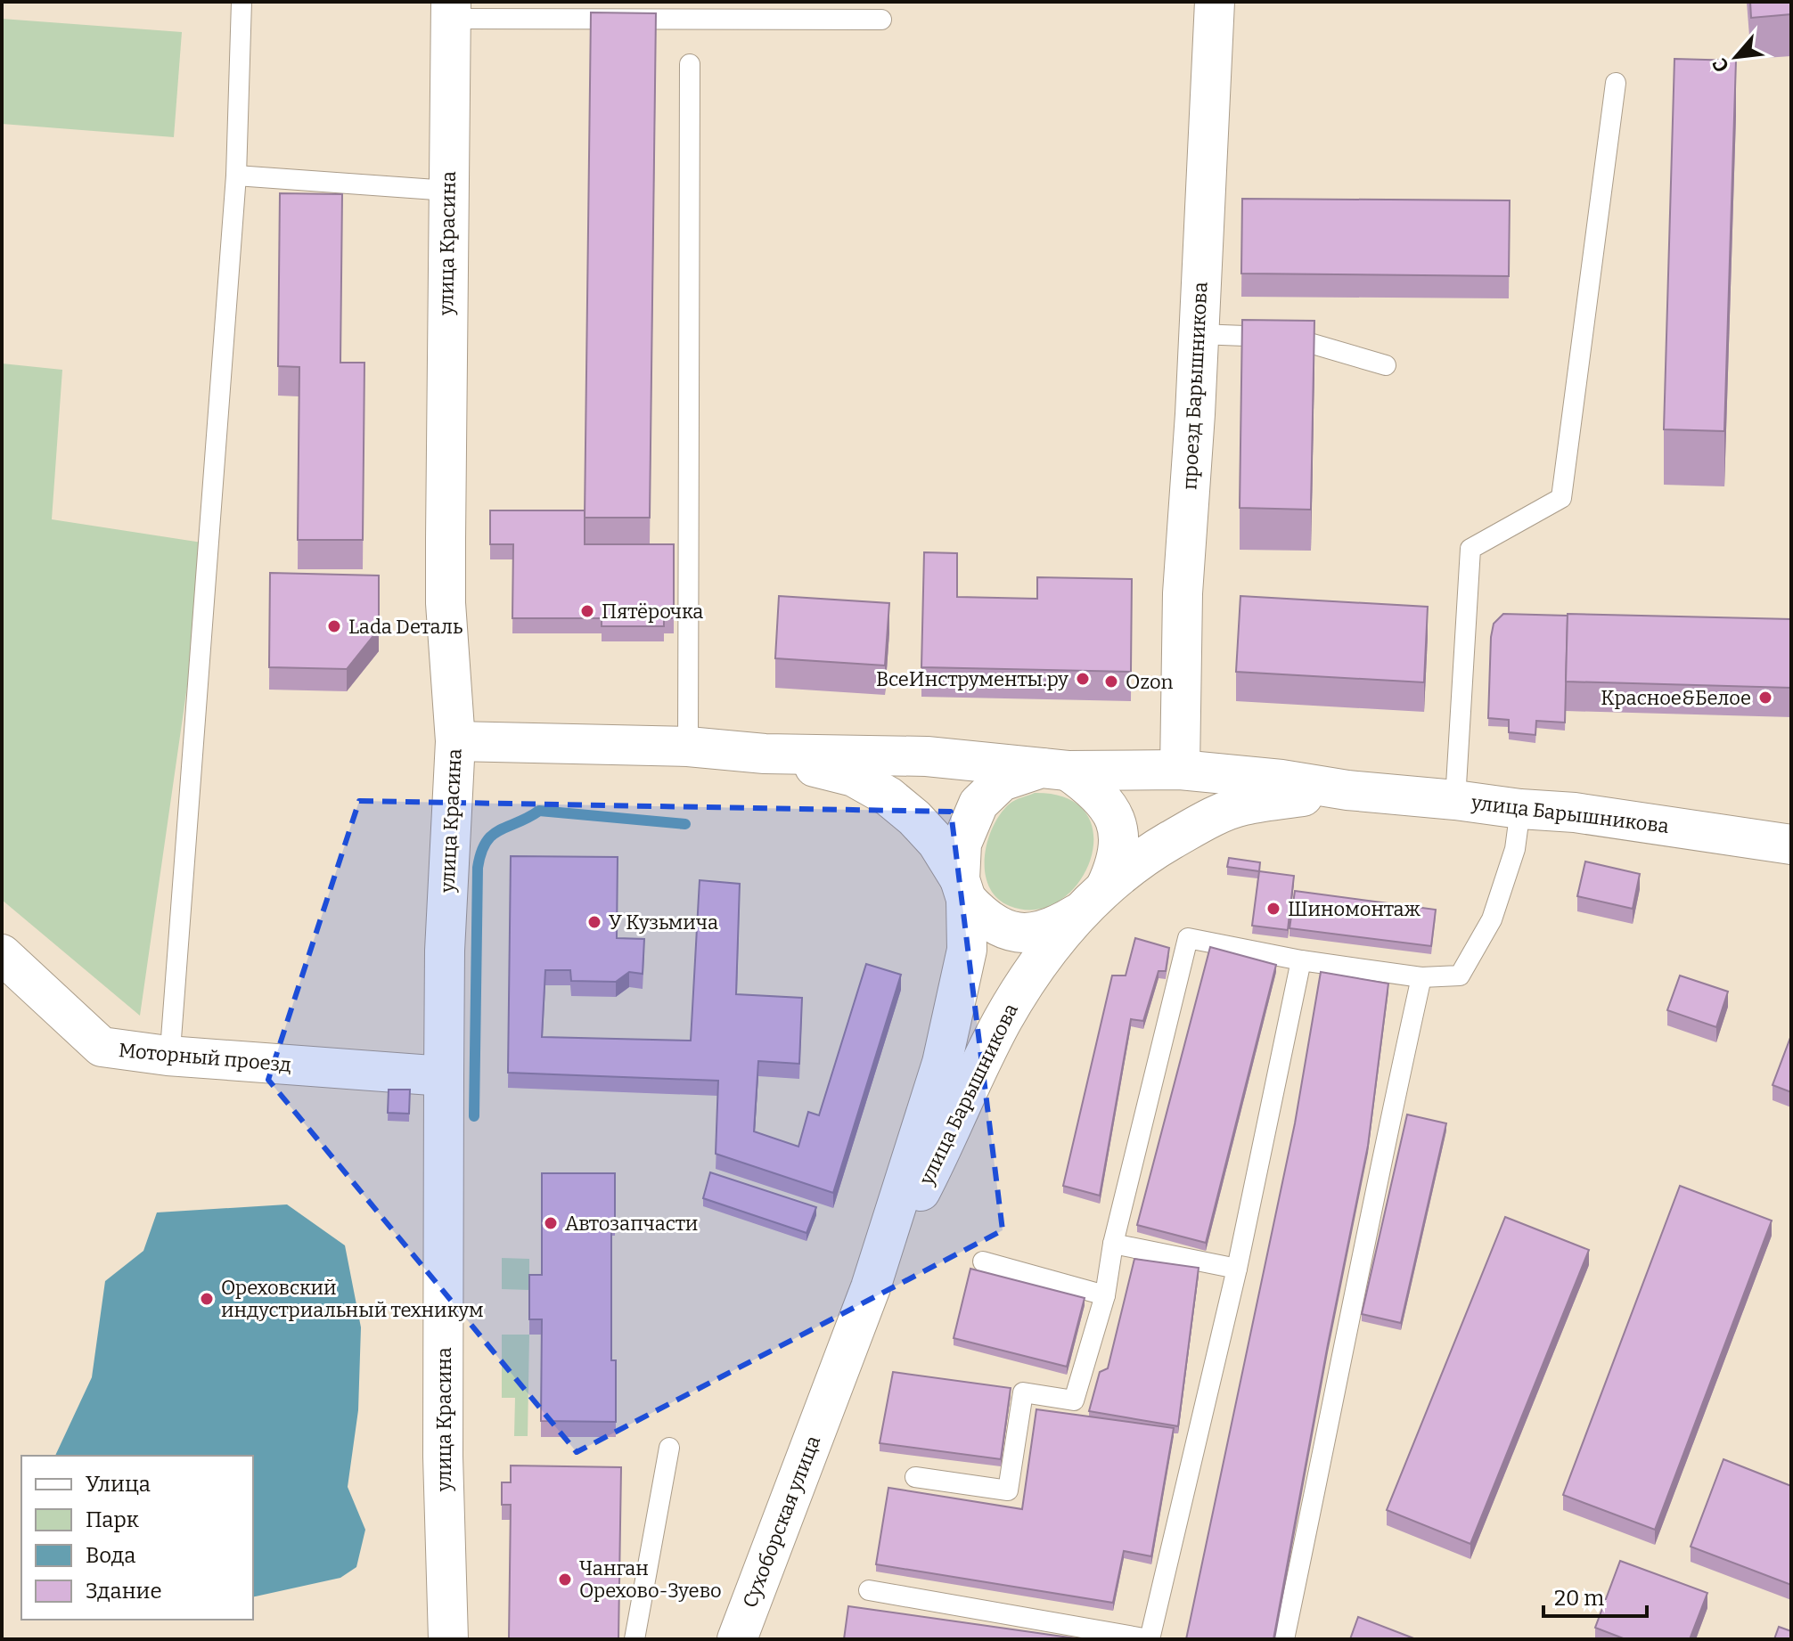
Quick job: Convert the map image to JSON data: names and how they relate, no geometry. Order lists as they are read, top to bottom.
{
  "streets": {
    "street": [
      "улица Красина",
      "проезд Барышникова",
      "улица Барышникова",
      "Моторный проезд",
      "Сухоборская улица"
    ]
  },
  "crossings": [
    ["улица Красина", "Моторный проезд"],
    ["проезд Барышникова", "улица Барышникова"],
    ["улица Барышникова", "Сухоборская улица"]
  ],
  "places": [
    "Пятёрочка",
    "Lada Dеталь",
    "ВсеИнструменты.ру",
    "Ozon",
    "Красное&Белое",
    "Шиномонтаж",
    "У Кузьмича",
    "Автозапчасти",
    "Ореховский индустриальный техникум",
    "Чанган Орехово-Зуево"
  ],
  "legend": [
    "Улица",
    "Парк",
    "Вода",
    "Здание"
  ],
  "scale_bar": "20 m",
  "north": "bottom left"
}
